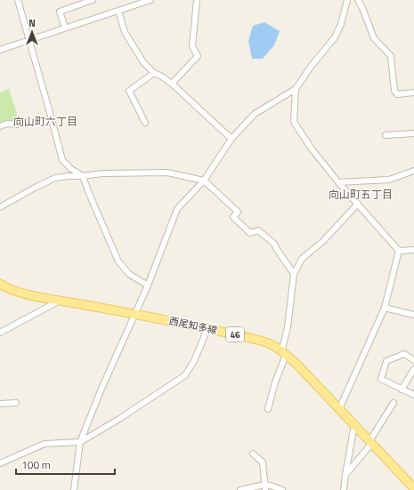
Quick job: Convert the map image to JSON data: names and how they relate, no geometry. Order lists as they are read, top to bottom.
{
  "streets": {
    "main road": ["西尾知多線", "46"]
  },
  "districts": ["向山町六丁目", "向山町五丁目"],
  "scale_bar": "100 m",
  "north": "top"
}
